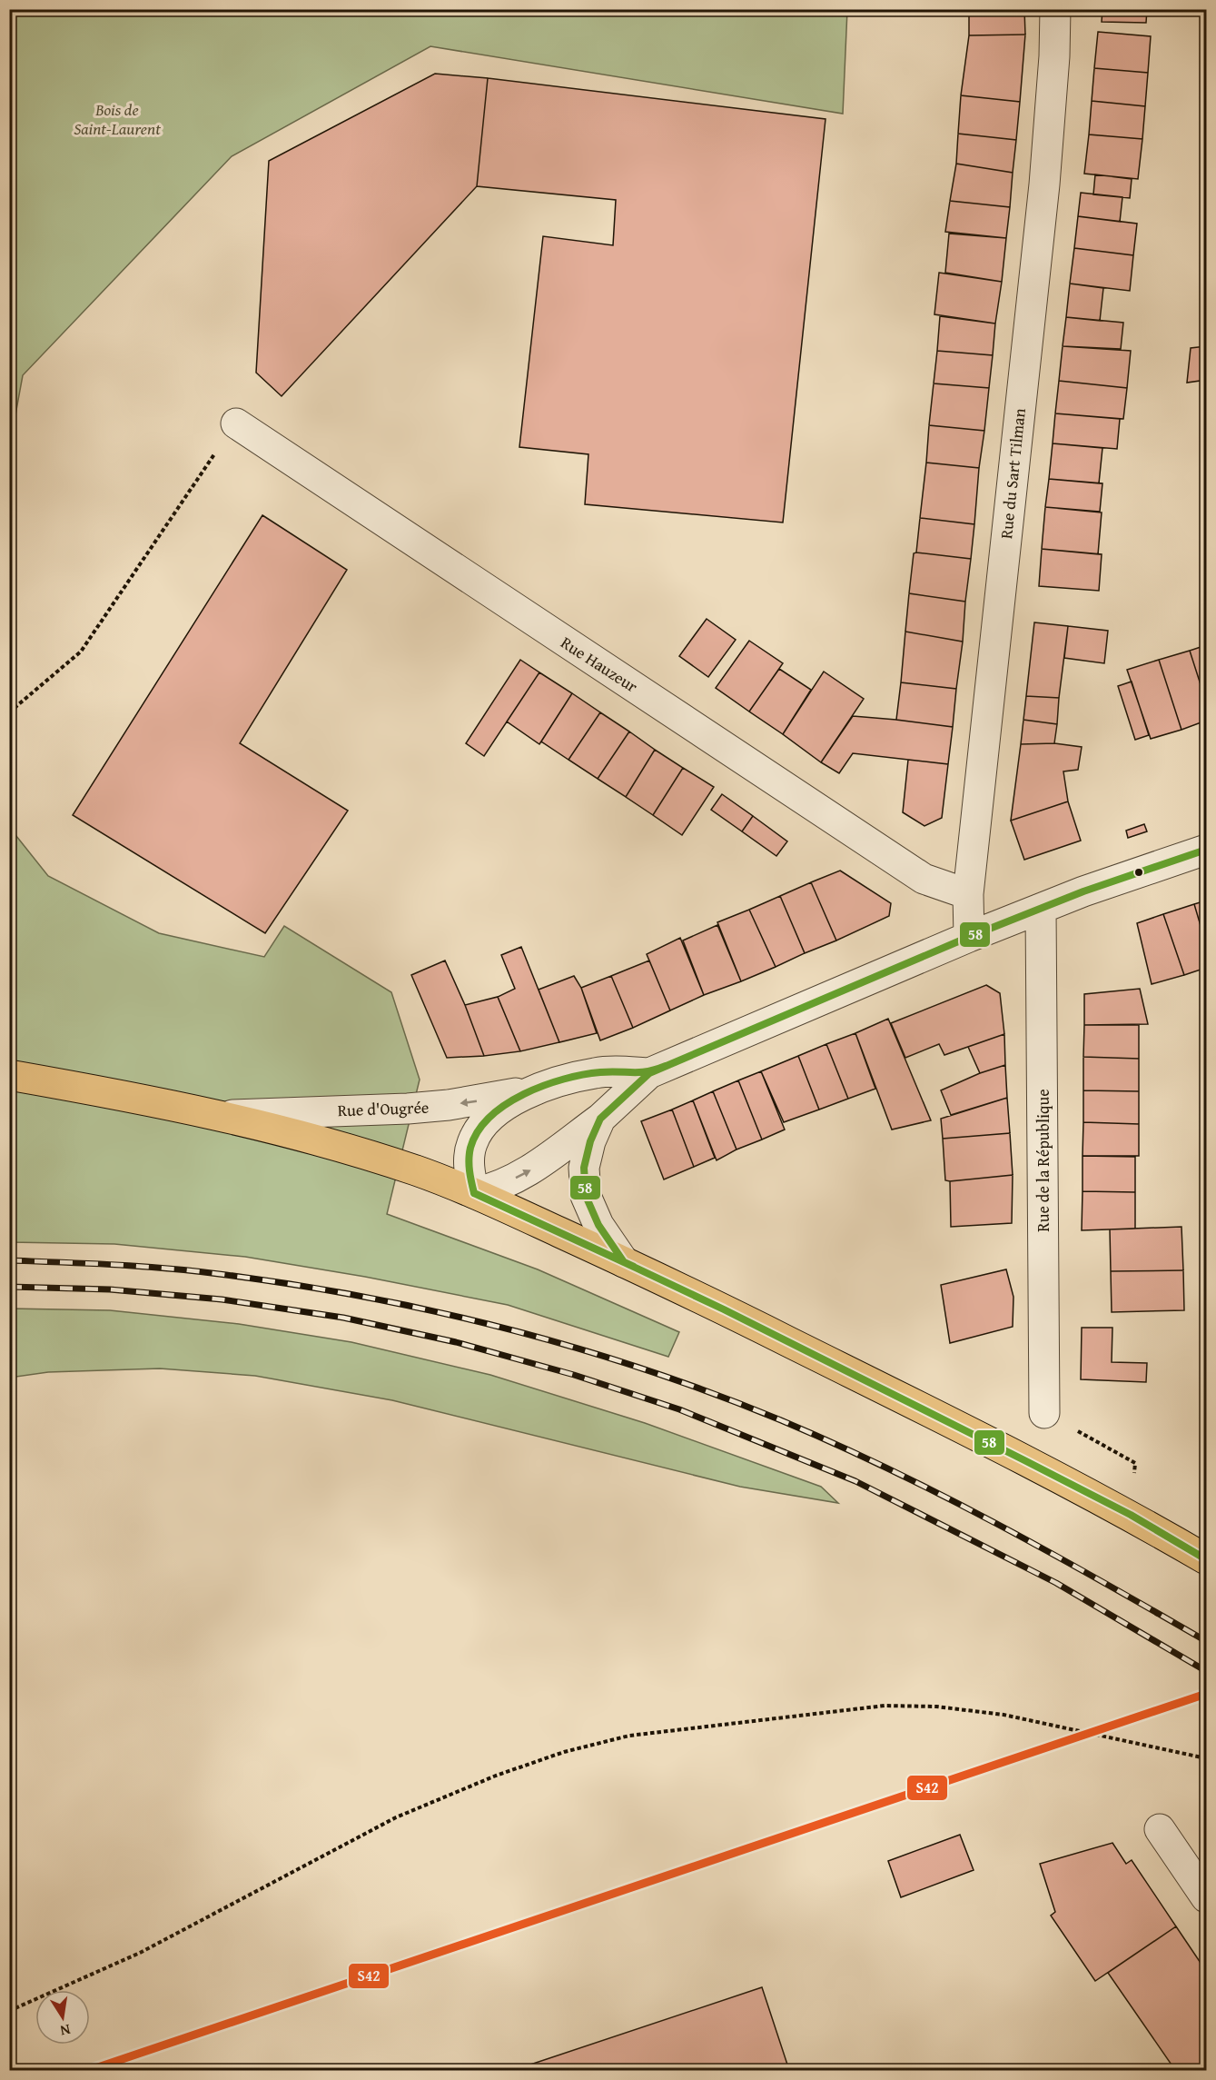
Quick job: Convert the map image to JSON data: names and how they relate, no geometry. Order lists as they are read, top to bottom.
{
  "streets": {
    "main road": ["Rue d'Ougrée"],
    "street": ["Rue du Sart Tilman", "Rue Hauzeur", "Rue de la République"]
  },
  "crossings": [
    ["Rue du Sart Tilman", "Rue Hauzeur"],
    ["Rue du Sart Tilman", "Rue d'Ougrée"],
    ["Rue d'Ougrée", "Rue de la République"]
  ],
  "parks": ["Bois de Saint-Laurent"],
  "lines": ["transit line 58", "transit line S42"],
  "north": "bottom"
}
